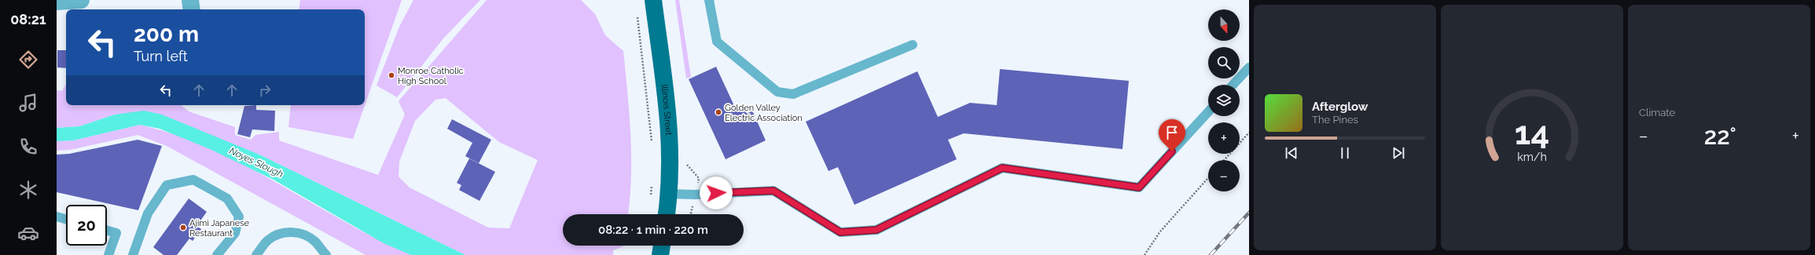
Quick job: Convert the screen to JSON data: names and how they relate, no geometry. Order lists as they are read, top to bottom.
{
  "streets": {
    "main road": ["Illinois Street"]
  },
  "water": ["Noyes Slough"],
  "places": ["Monroe Catholic High School", "Golden Valley Electric Association", "Ajimi Japanese Restaurant"],
  "north": "bottom",
  "page": {
    "tabs": "08:21",
    "tile": "Climate",
    "map_buttons": ["+", "−"],
    "turn": ["200 m", "Turn left"],
    "song": ["Afterglow", "The Pines"],
    "heat": ["−", "22°", "+"],
    "limit": "20",
    "trip": "08:22 · 1 min · 220 m",
    "gauge": ["14", "km/h"]
  }
}
